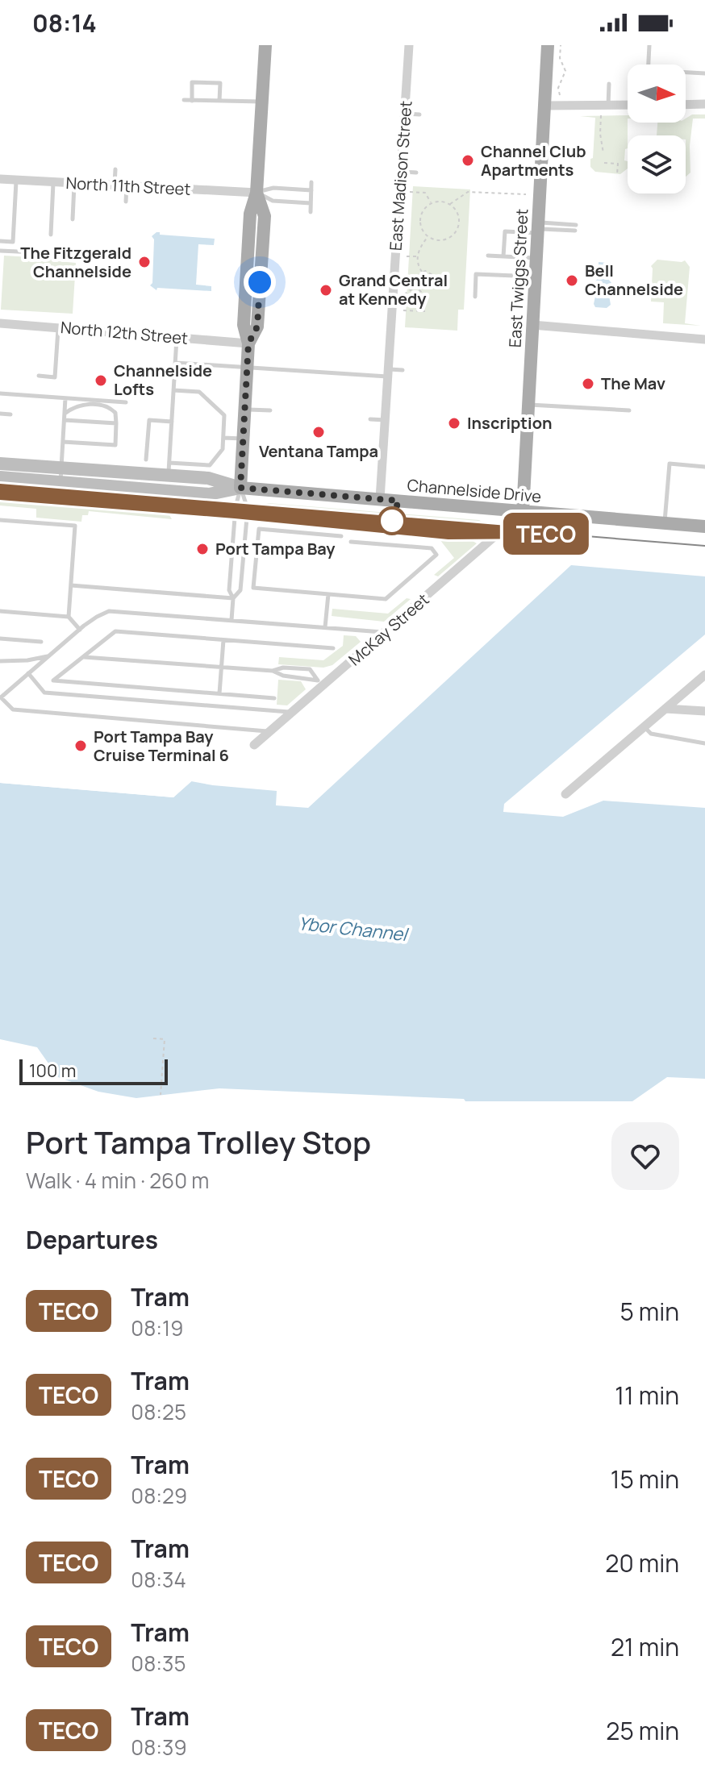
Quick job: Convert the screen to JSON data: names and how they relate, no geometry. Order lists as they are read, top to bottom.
{
  "streets": {
    "main road": ["East Twiggs Street", "Channelside Drive"],
    "street": [
      "East Madison Street",
      "North 11th Street",
      "North 12th Street",
      "McKay Street"
    ]
  },
  "crossings": [
    ["East Madison Street", "Channelside Drive"],
    ["East Twiggs Street", "Channelside Drive"],
    ["East Twiggs Street", "McKay Street"],
    ["Channelside Drive", "McKay Street"]
  ],
  "water": ["Ybor Channel"],
  "places": [
    "Channel Club Apartments",
    "The Fitzgerald Channelside",
    "Bell Channelside",
    "Grand Central at Kennedy",
    "Channelside Lofts",
    "The Mav",
    "Inscription",
    "Ventana Tampa",
    "Port Tampa Bay",
    "Port Tampa Bay Cruise Terminal 6"
  ],
  "lines": ["tram line TECO"],
  "scale_bar": "100 m",
  "north": "right",
  "page": {
    "status": "08:14",
    "on_map": "TECO",
    "scale": "100 m",
    "heading": [
      ["Port Tampa Trolley Stop", "Walk · 4 min · 260 m"],
      "Departures"
    ],
    "list": [
      {
        "mark": "TECO",
        "name": "Tram",
        "note": "08:19",
        "value": "5 min"
      },
      {
        "mark": "TECO",
        "name": "Tram",
        "note": "08:25",
        "value": "11 min"
      },
      {
        "mark": "TECO",
        "name": "Tram",
        "note": "08:29",
        "value": "15 min"
      },
      {
        "mark": "TECO",
        "name": "Tram",
        "note": "08:34",
        "value": "20 min"
      },
      {
        "mark": "TECO",
        "name": "Tram",
        "note": "08:35",
        "value": "21 min"
      },
      {
        "mark": "TECO",
        "name": "Tram",
        "note": "08:39",
        "value": "25 min"
      }
    ]
  }
}
